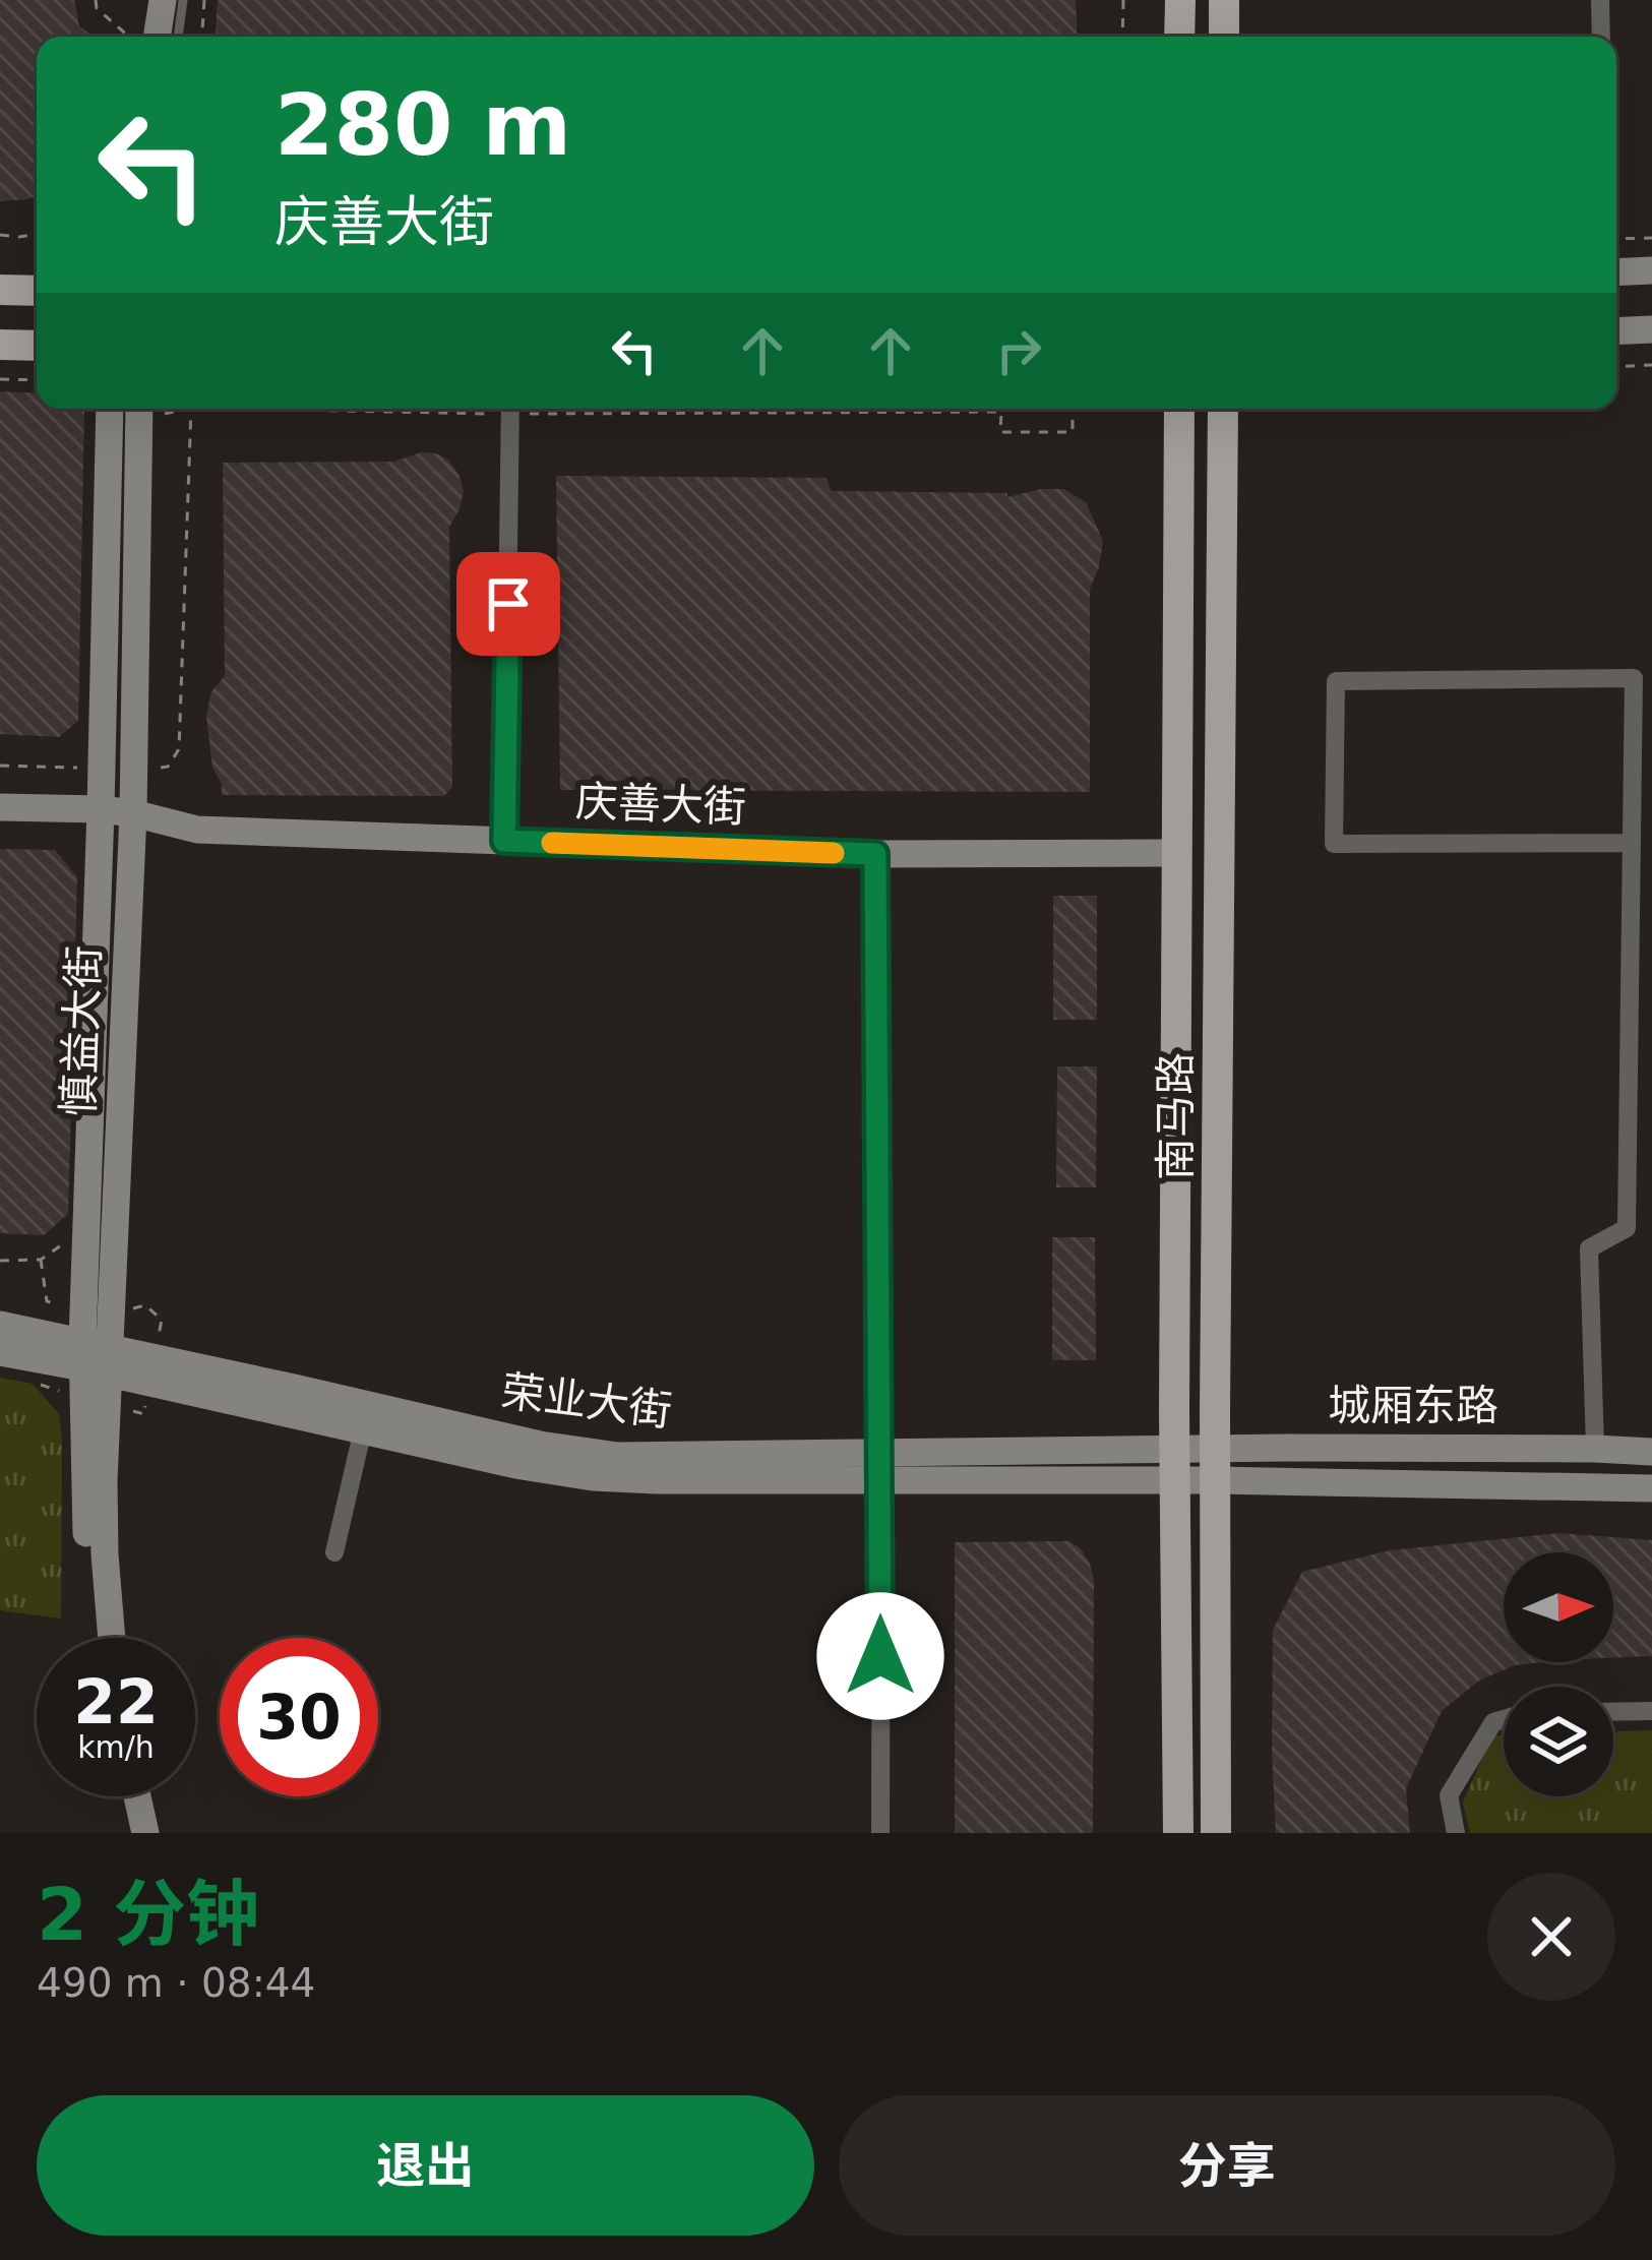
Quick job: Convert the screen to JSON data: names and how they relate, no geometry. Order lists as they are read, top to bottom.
{
  "streets": {
    "main road": ["南马路"],
    "street": [
      "庆善大街",
      "慎益大街",
      "荣业大街",
      "城厢东路"
    ]
  },
  "crossings": [
    ["庆善大街", "慎益大街"],
    ["庆善大街", "南马路"],
    ["慎益大街", "荣业大街"],
    ["南马路", "荣业大街"],
    ["南马路", "城厢东路"],
    ["荣业大街", "城厢东路"]
  ],
  "north": "right",
  "page": {
    "turn": ["280 m", "庆善大街"],
    "speed": "22 km/h",
    "limit": "30",
    "heading": ["2 分钟", "490 m · 08:44"],
    "buttons": ["退出", "分享"]
  }
}
